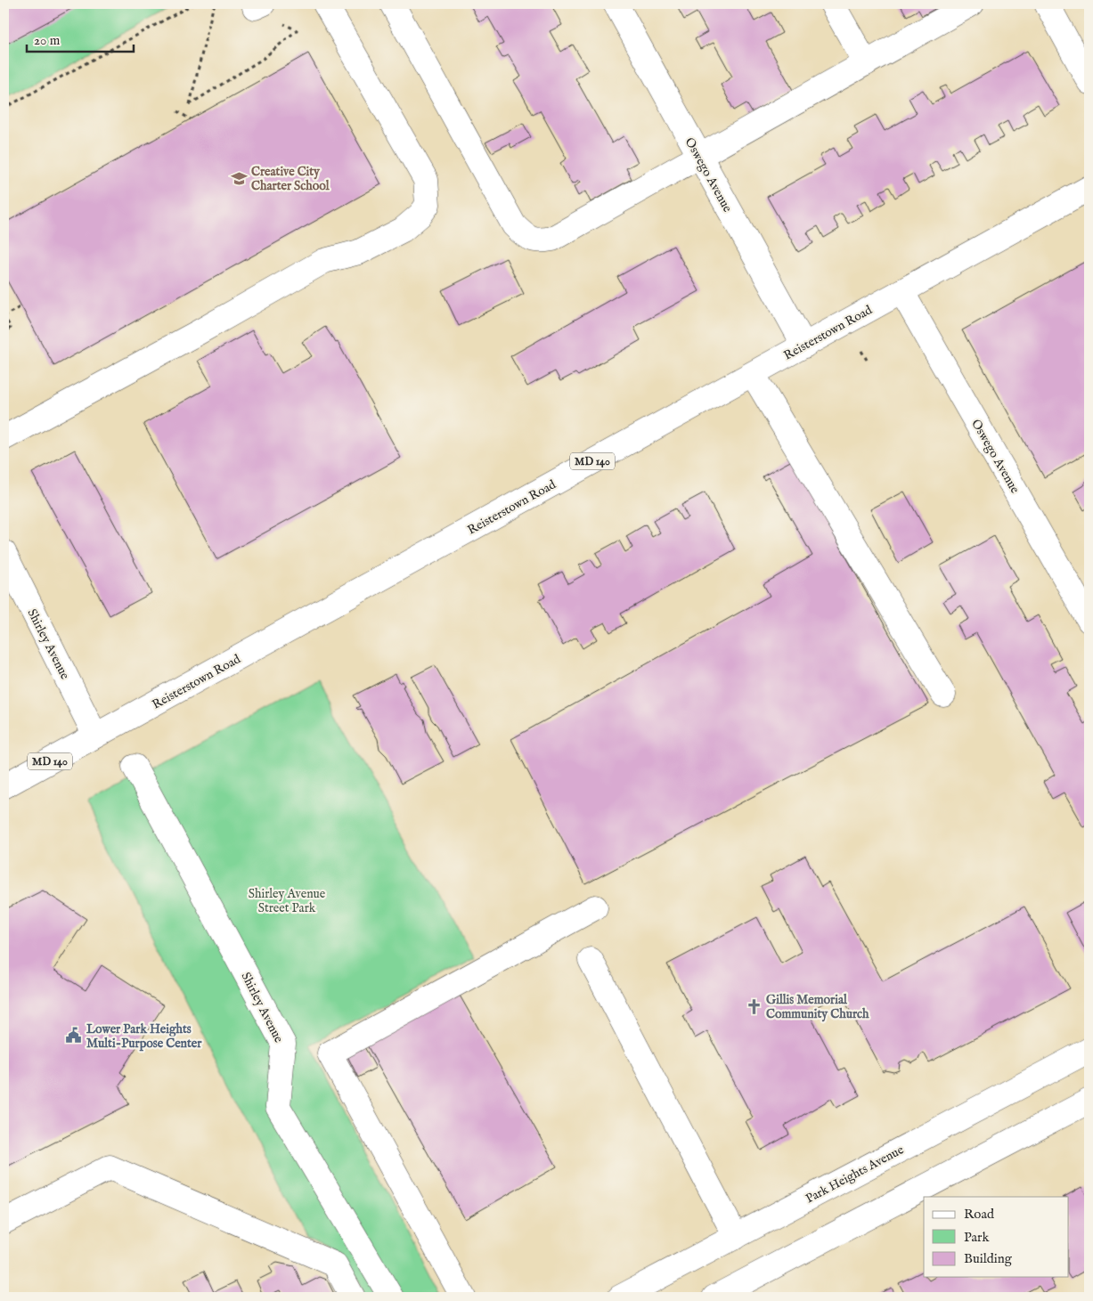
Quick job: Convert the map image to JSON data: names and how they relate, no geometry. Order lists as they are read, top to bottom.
{
  "streets": {
    "main road": [
      "Oswego Avenue",
      "Reisterstown Road",
      "MD 140",
      "Shirley Avenue",
      "Park Heights Avenue"
    ]
  },
  "crossings": [
    ["Oswego Avenue", "Reisterstown Road"],
    ["Reisterstown Road", "Shirley Avenue"]
  ],
  "parks": ["Shirley Avenue Street Park"],
  "places": {
    "school or university": ["Creative City Charter School"],
    "church": ["Gillis Memorial Community Church"],
    "public building": ["Lower Park Heights Multi-Purpose Center"]
  },
  "legend": ["Road", "Park", "Building"],
  "scale_bar": "20 m"
}
